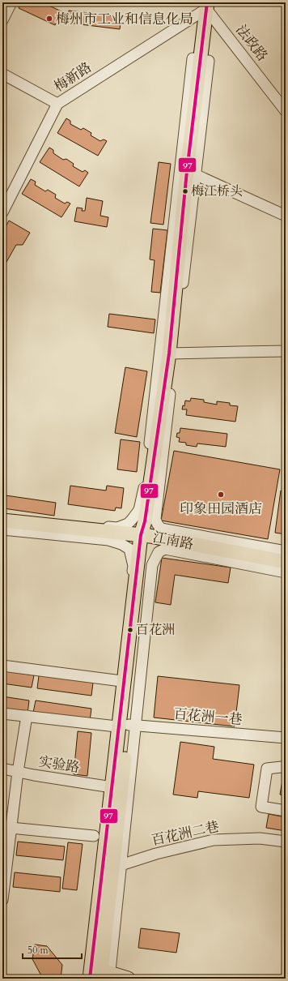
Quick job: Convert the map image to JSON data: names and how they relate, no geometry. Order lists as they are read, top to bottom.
{
  "streets": {
    "main road": ["江南路"],
    "street": [
      "法政路",
      "梅新路",
      "百花洲一巷",
      "实验路",
      "百花洲二巷"
    ]
  },
  "crossings": [
    ["法政路", "梅新路"]
  ],
  "places": [
    "梅州市工业和信息化局",
    "梅江桥头",
    "印象田园酒店",
    "百花洲"
  ],
  "lines": ["transit line 97"],
  "scale_bar": "50 m"
}
